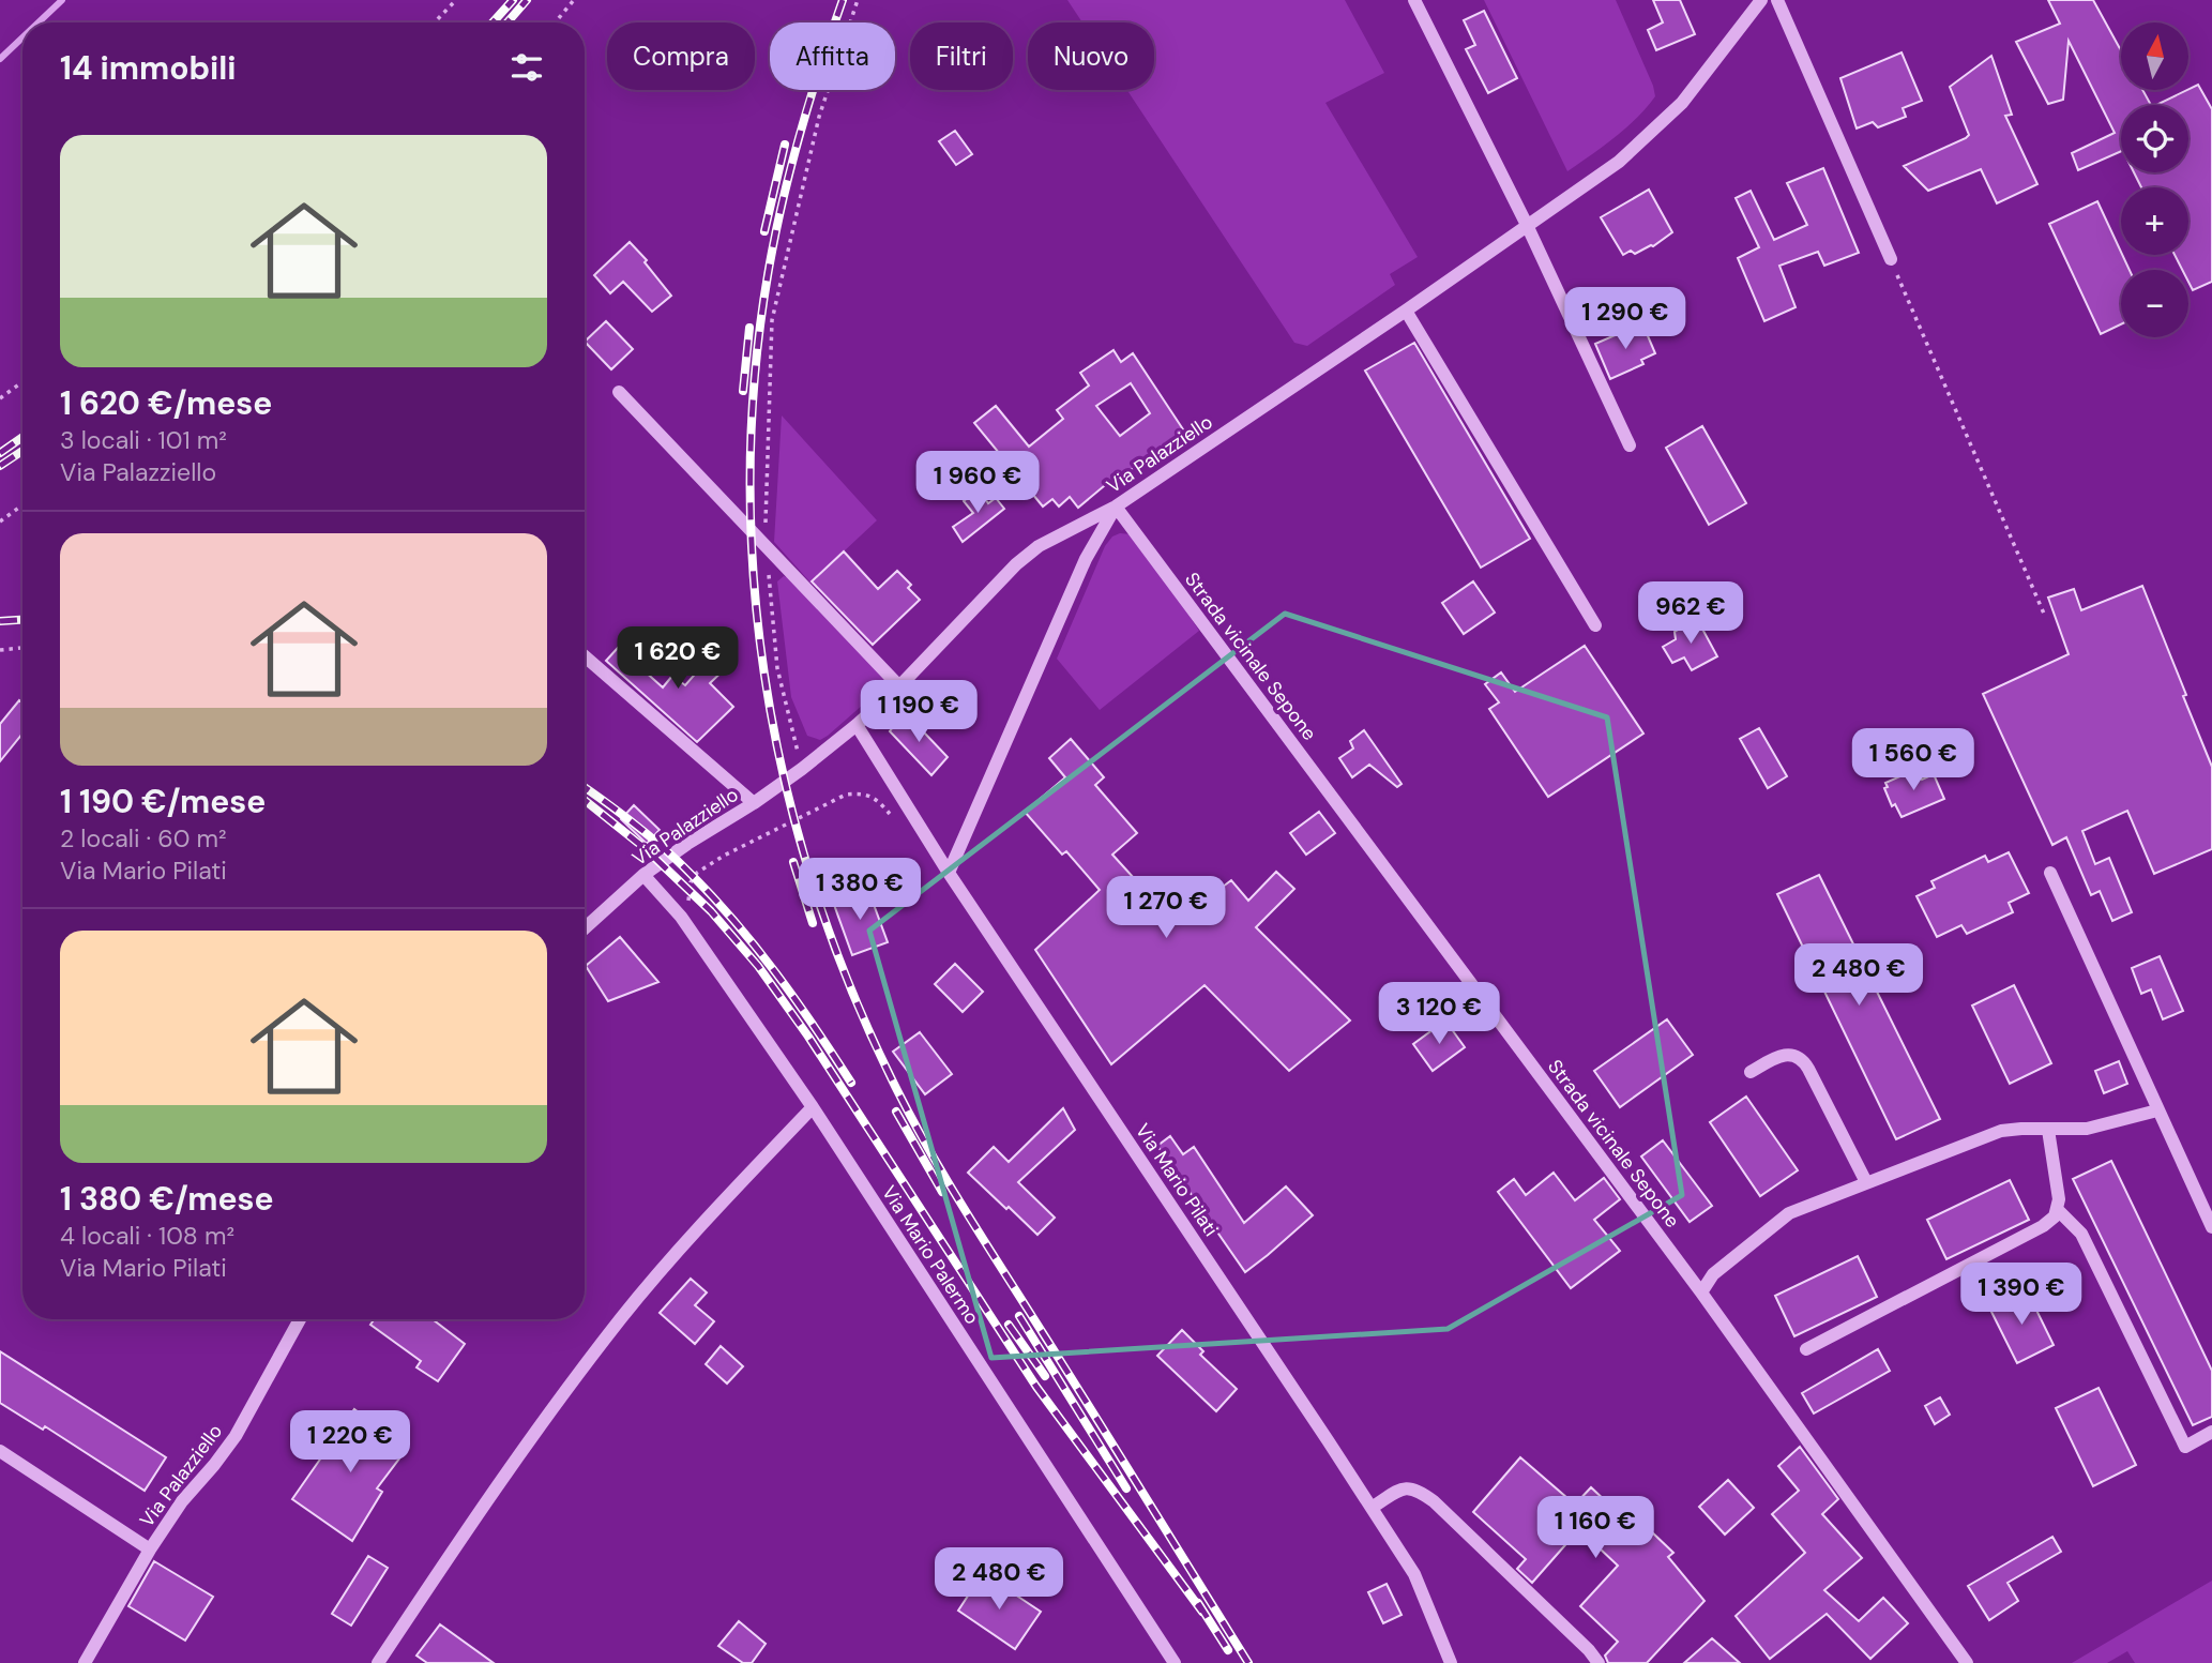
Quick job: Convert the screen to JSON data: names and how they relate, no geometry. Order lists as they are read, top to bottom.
{
  "streets": {
    "street": [
      "Via Palazziello",
      "Strada vicinale Sepone",
      "Via Mario Pilati",
      "Via Mario Palermo"
    ]
  },
  "crossings": [
    ["Via Palazziello", "Strada vicinale Sepone"],
    ["Via Palazziello", "Via Mario Pilati"],
    ["Via Palazziello", "Via Mario Palermo"]
  ],
  "north": "top",
  "page": {
    "map_buttons": ["+", "−"],
    "chip": [
      "Compra",
      "Affitta",
      "Filtri",
      "Nuovo"
    ],
    "heading": "14 immobili",
    "list": [
      {
        "name": "1 620 €/mese",
        "note": "3 locali · 101 m² · Via Palazziello"
      },
      {
        "name": "1 190 €/mese",
        "note": "2 locali · 60 m² · Via Mario Pilati"
      },
      {
        "name": "1 380 €/mese",
        "note": "4 locali · 108 m² · Via Mario Pilati"
      }
    ],
    "price": [
      "1 290 €",
      "1 960 €",
      "962 €",
      "1 620 €",
      "1 190 €",
      "1 560 €",
      "1 380 €",
      "1 270 €",
      "2 480 €",
      "3 120 €",
      "1 390 €",
      "1 220 €",
      "1 160 €",
      "2 480 €"
    ]
  }
}
